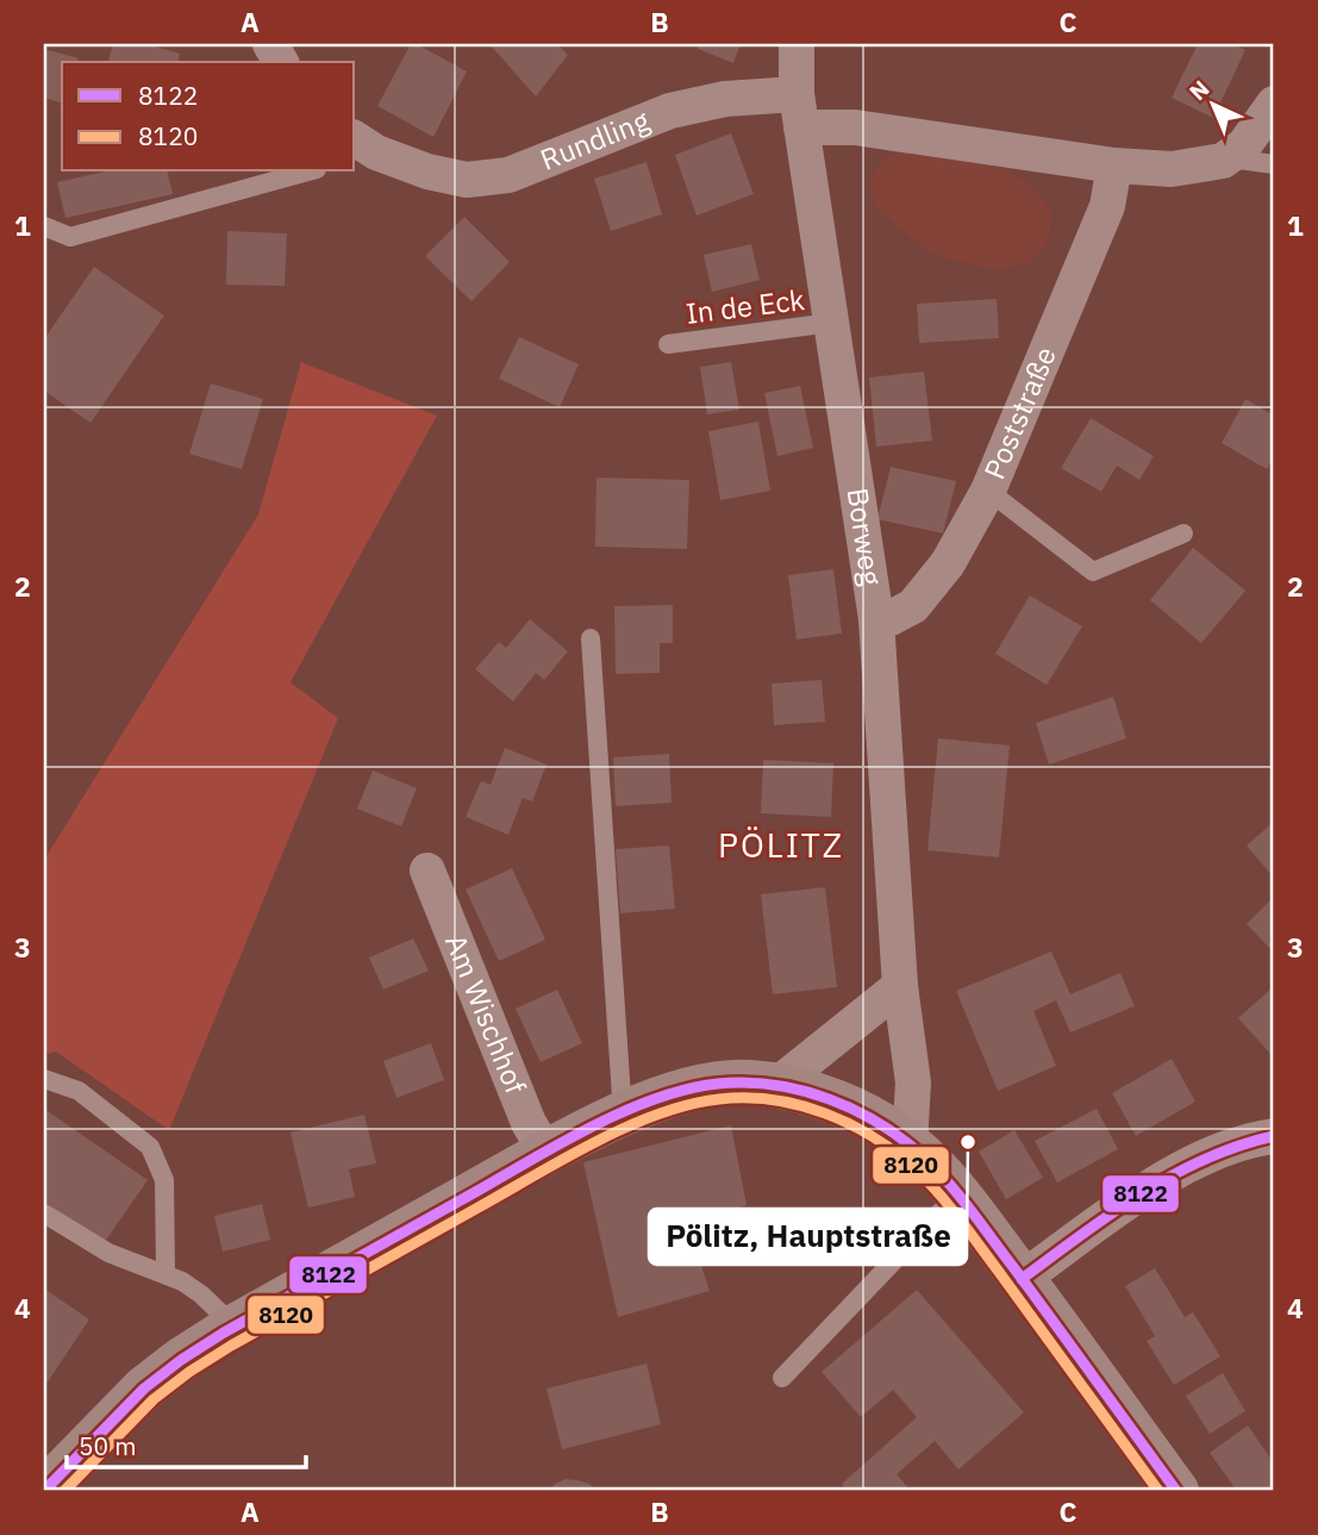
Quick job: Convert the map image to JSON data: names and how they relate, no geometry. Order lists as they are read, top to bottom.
{
  "streets": {
    "street": [
      "Rundling",
      "Poststraße",
      "Borweg",
      "Am Wischhof"
    ],
    "lane": ["In de Eck"]
  },
  "crossings": [
    ["Rundling", "Borweg"],
    ["In de Eck", "Borweg"],
    ["Poststraße", "Borweg"]
  ],
  "districts": ["PÖLITZ"],
  "places": ["Pölitz, Hauptstraße"],
  "lines": ["transit line 8122", "transit line 8120"],
  "legend": ["8122", "8120"],
  "scale_bar": "50 m",
  "north": "top left",
  "grid": {
    "columns": ["A", "B", "C"],
    "rows": [
      "1",
      "2",
      "3",
      "4"
    ]
  }
}
